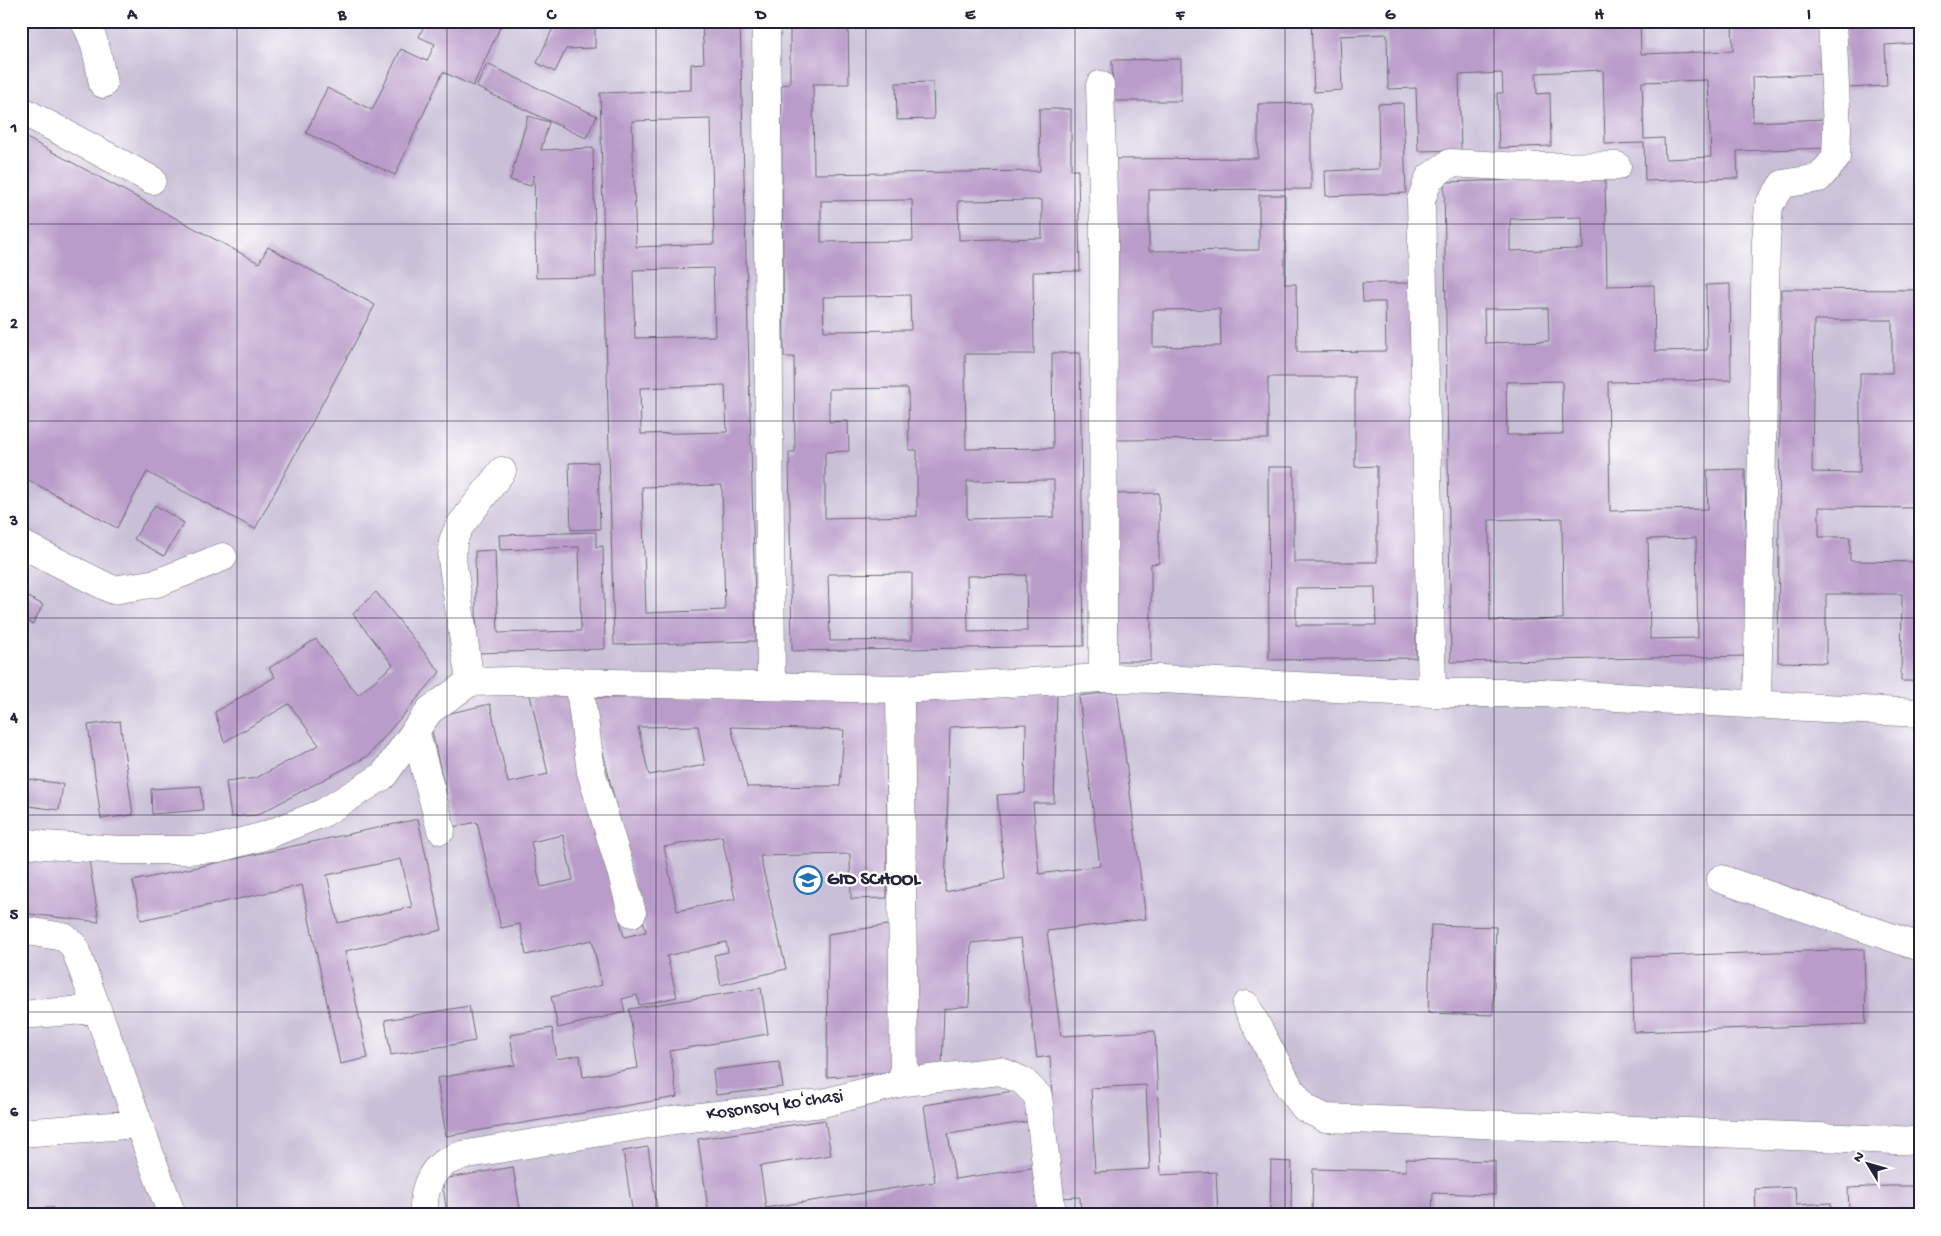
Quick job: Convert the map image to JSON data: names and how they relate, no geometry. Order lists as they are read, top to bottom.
{
  "streets": {
    "street": ["Kosonsoy koʻchasi"]
  },
  "places": {
    "school or university": ["GID SCHOOL"]
  },
  "north": "top left",
  "grid": {
    "columns": [
      "A",
      "B",
      "C",
      "D",
      "E",
      "F",
      "G",
      "H",
      "I"
    ],
    "rows": [
      "1",
      "2",
      "3",
      "4",
      "5",
      "6"
    ]
  }
}
